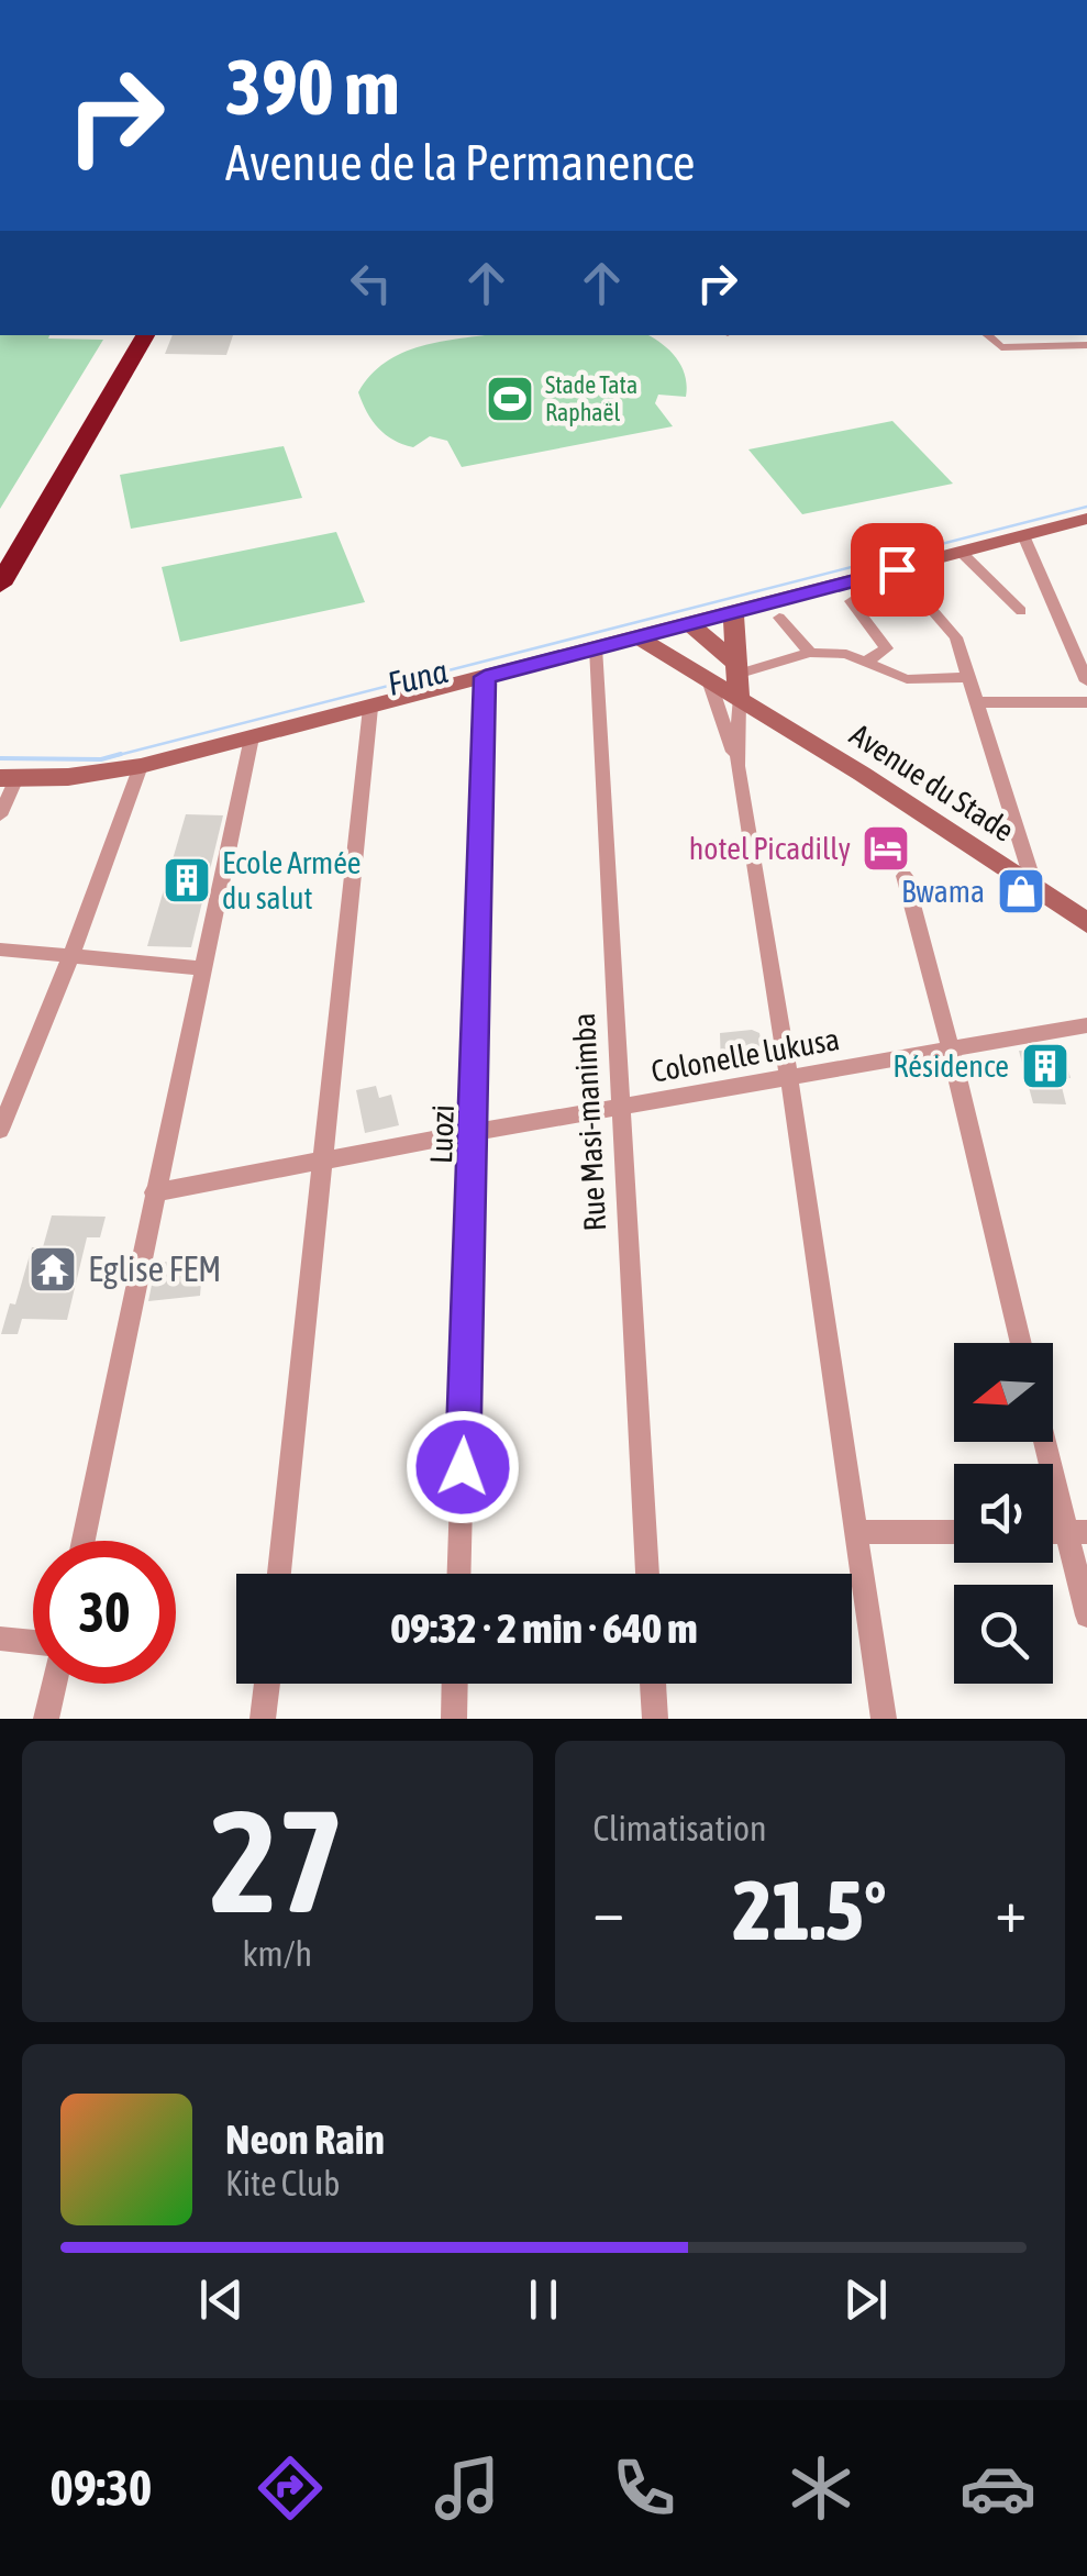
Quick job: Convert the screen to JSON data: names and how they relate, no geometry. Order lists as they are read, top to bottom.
{
  "streets": {
    "street": [
      "Avenue du Stade",
      "Colonelle lukusa",
      "Rue Masi-manimba",
      "Luozi"
    ]
  },
  "crossings": [
    ["Colonelle lukusa", "Rue Masi-manimba"],
    ["Colonelle lukusa", "Luozi"]
  ],
  "water": ["Funa"],
  "places": {
    "sports": ["Stade Tata Raphaël"],
    "hotel": ["hotel Picadilly"],
    "building": ["Ecole Armée du salut", "Résidence"],
    "shop": ["Bwama"],
    "temple": ["Eglise FEM"]
  },
  "north": "left",
  "page": {
    "turn": ["390 m", "Avenue de la Permanence"],
    "limit": "30",
    "trip": "09:32 · 2 min · 640 m",
    "tile": [
      ["27", "km/h"],
      "Climatisation"
    ],
    "heat": ["−", "21.5°", "+"],
    "song": ["Neon Rain", "Kite Club"],
    "tabs": "09:30"
  }
}
